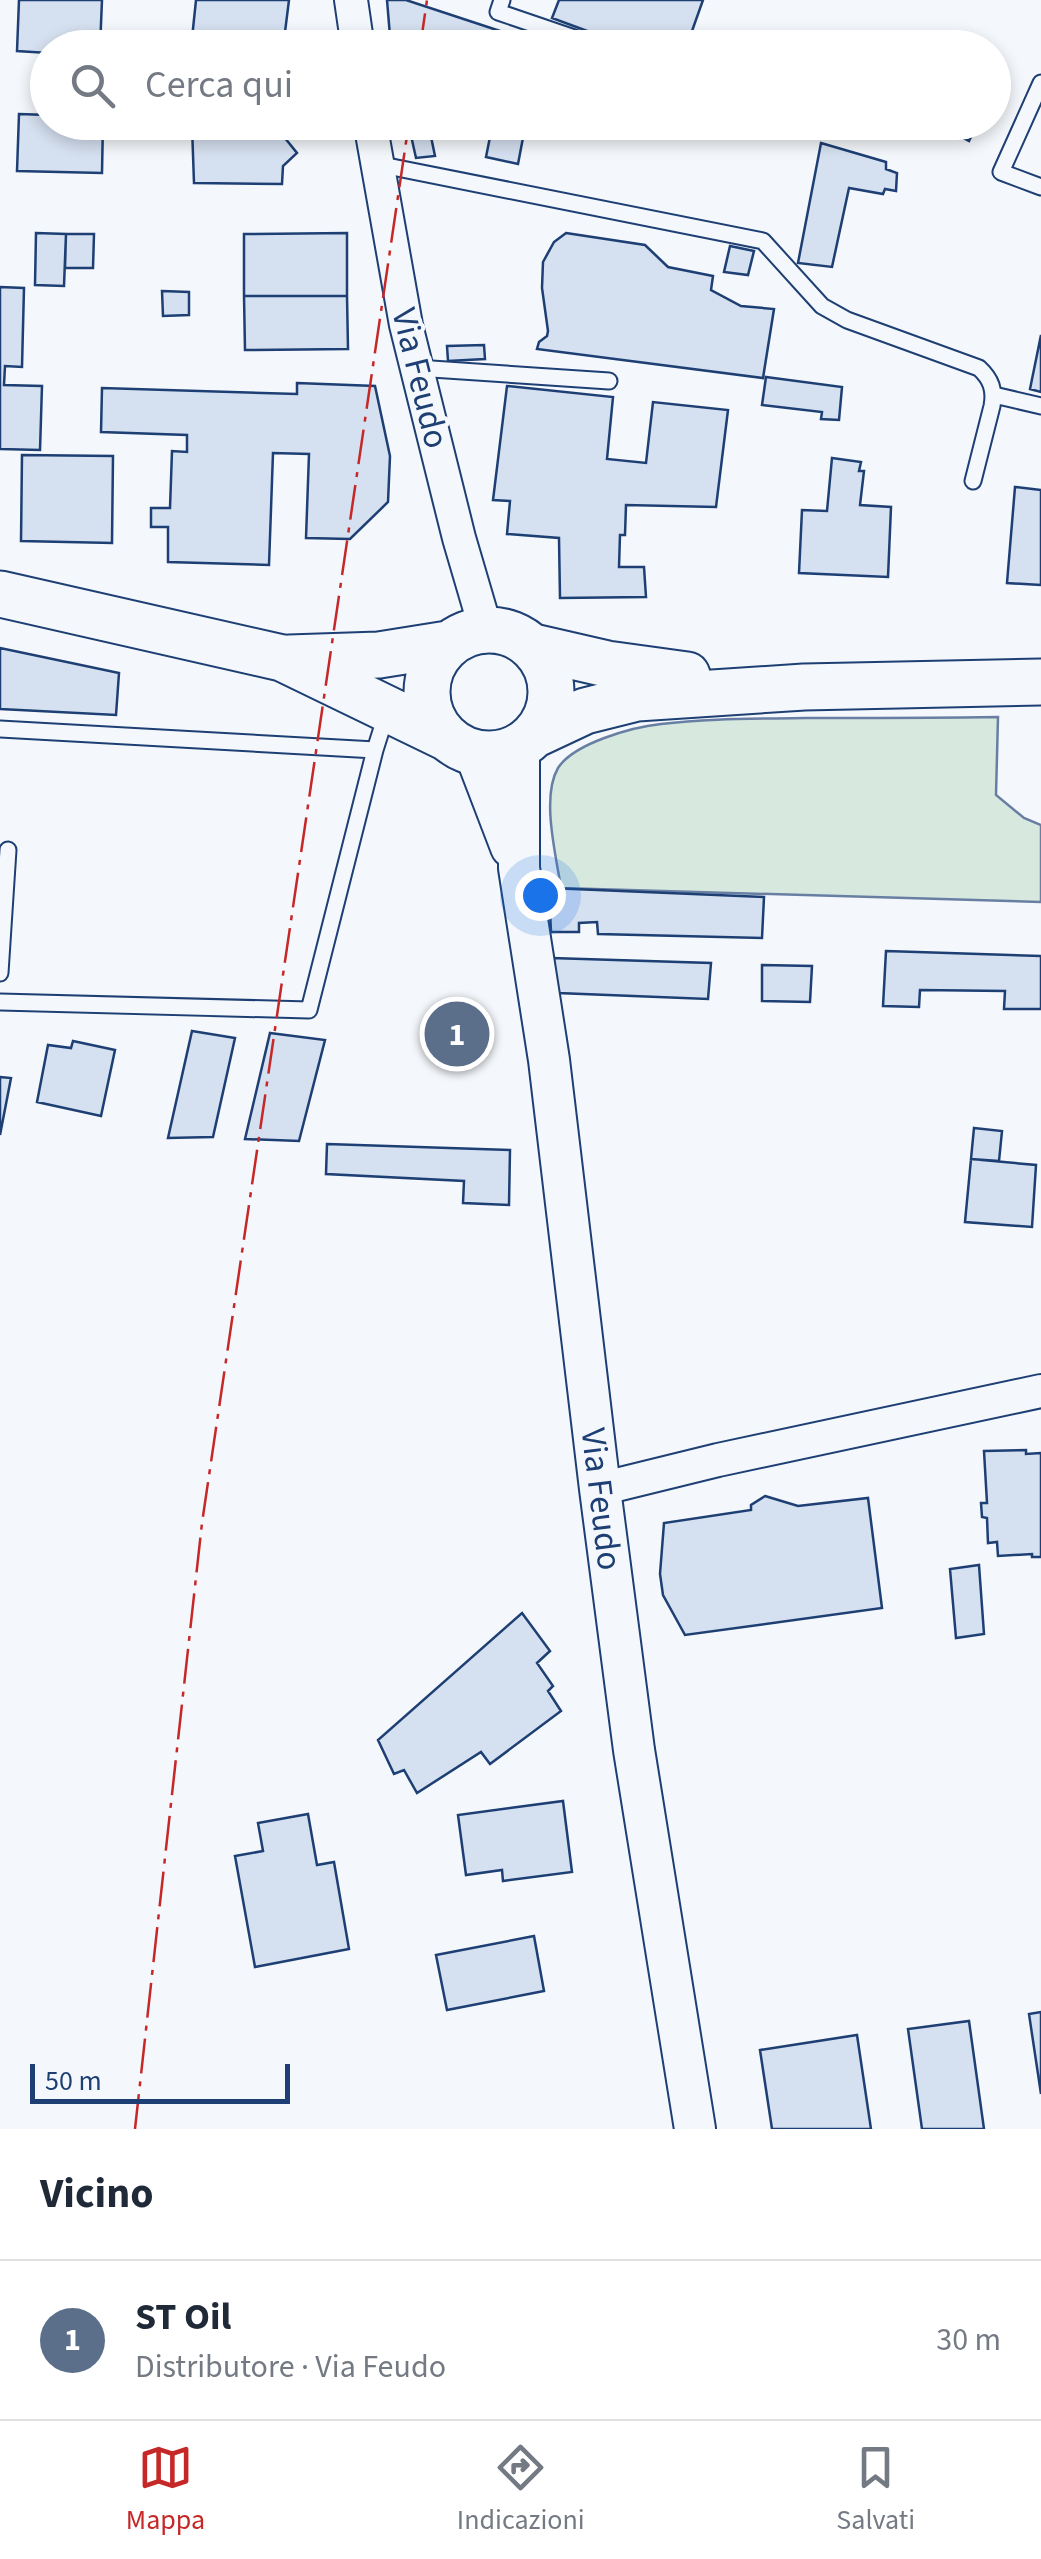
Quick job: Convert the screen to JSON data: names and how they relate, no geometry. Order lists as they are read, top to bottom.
{
  "streets": {
    "street": ["Via Feudo"]
  },
  "scale_bar": "50 m",
  "page": {
    "search": "Cerca qui",
    "pins": "1",
    "scale": "50 m",
    "heading": "Vicino",
    "list": [
      {
        "mark": "1",
        "name": "ST Oil",
        "note": "Distributore · Via Feudo",
        "value": "30 m"
      }
    ],
    "nav": ["Mappa", "Indicazioni", "Salvati"]
  }
}
